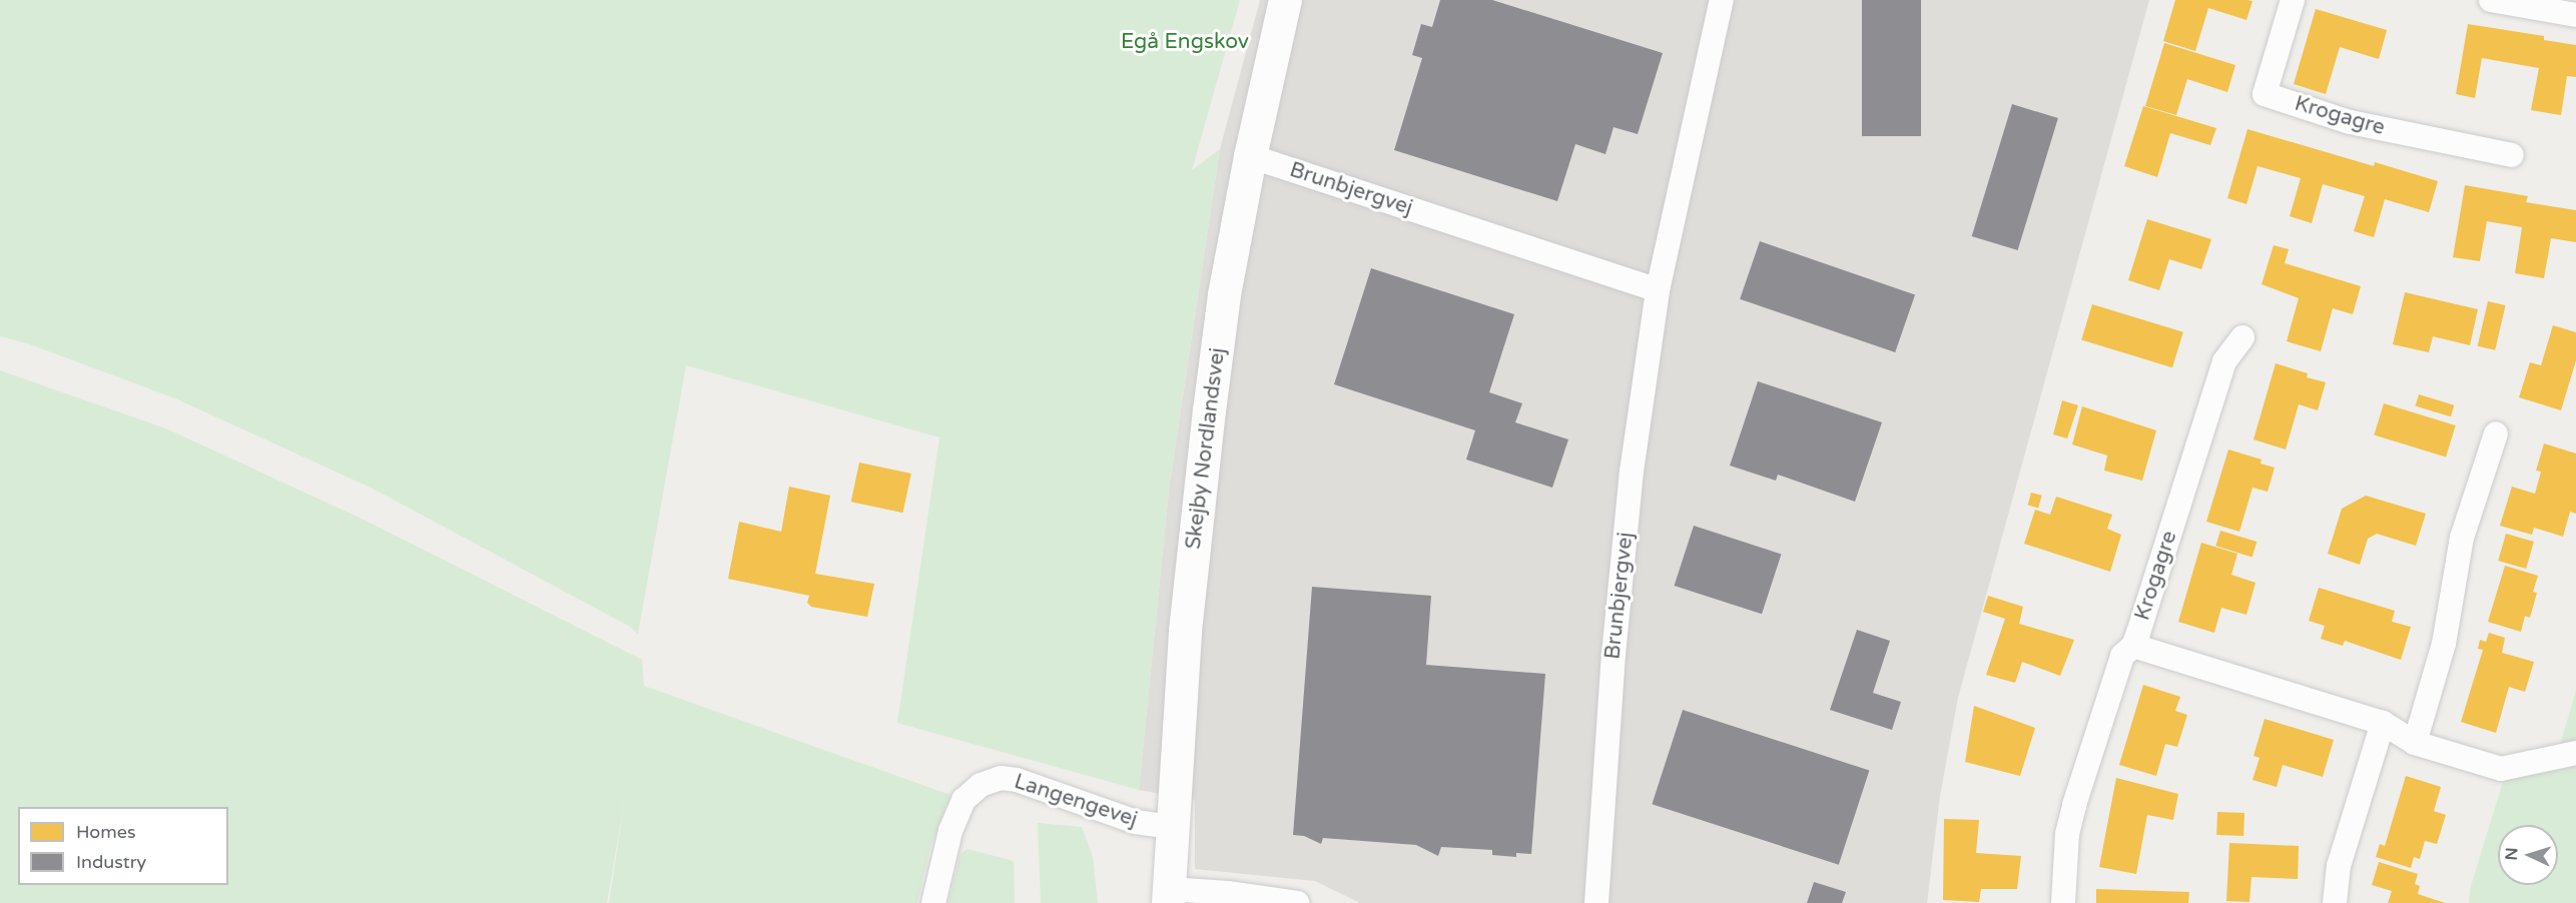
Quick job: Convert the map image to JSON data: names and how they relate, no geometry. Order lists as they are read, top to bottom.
{
  "streets": {
    "street": [
      "Krogagre",
      "Brunbjergvej",
      "Skejby Nordlandsvej",
      "Langengevej"
    ]
  },
  "crossings": [
    ["Brunbjergvej", "Skejby Nordlandsvej"],
    ["Skejby Nordlandsvej", "Langengevej"]
  ],
  "parks": ["Egå Engskov"],
  "legend": ["Homes", "Industry"],
  "north": "left"
}
